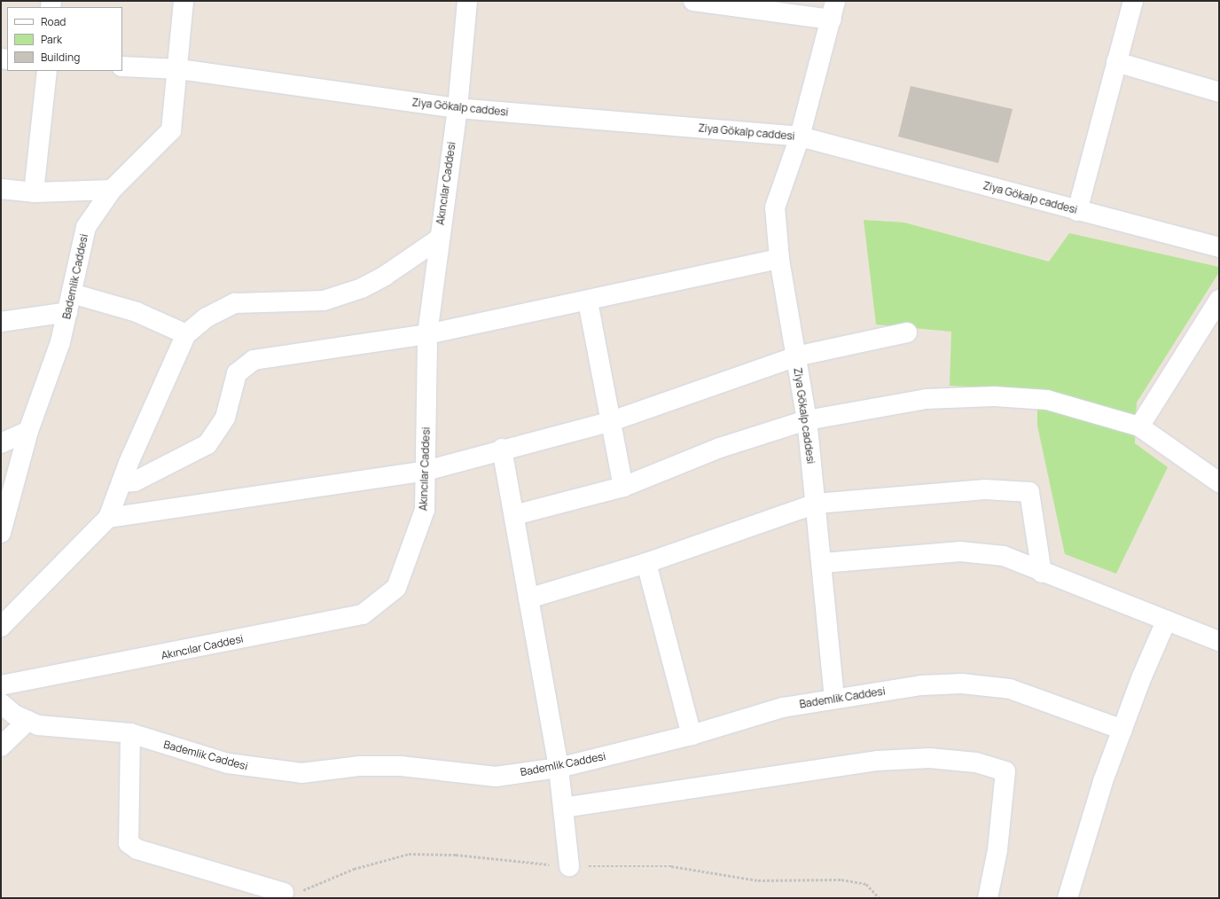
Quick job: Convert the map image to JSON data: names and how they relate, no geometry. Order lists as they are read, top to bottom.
{
  "streets": {
    "street": ["Ziya Gökalp caddesi", "Akıncılar Caddesi", "Bademlik Caddesi"]
  },
  "crossings": [
    ["Ziya Gökalp caddesi", "Akıncılar Caddesi"],
    ["Ziya Gökalp caddesi", "Bademlik Caddesi"]
  ],
  "legend": ["Road", "Park", "Building"]
}
